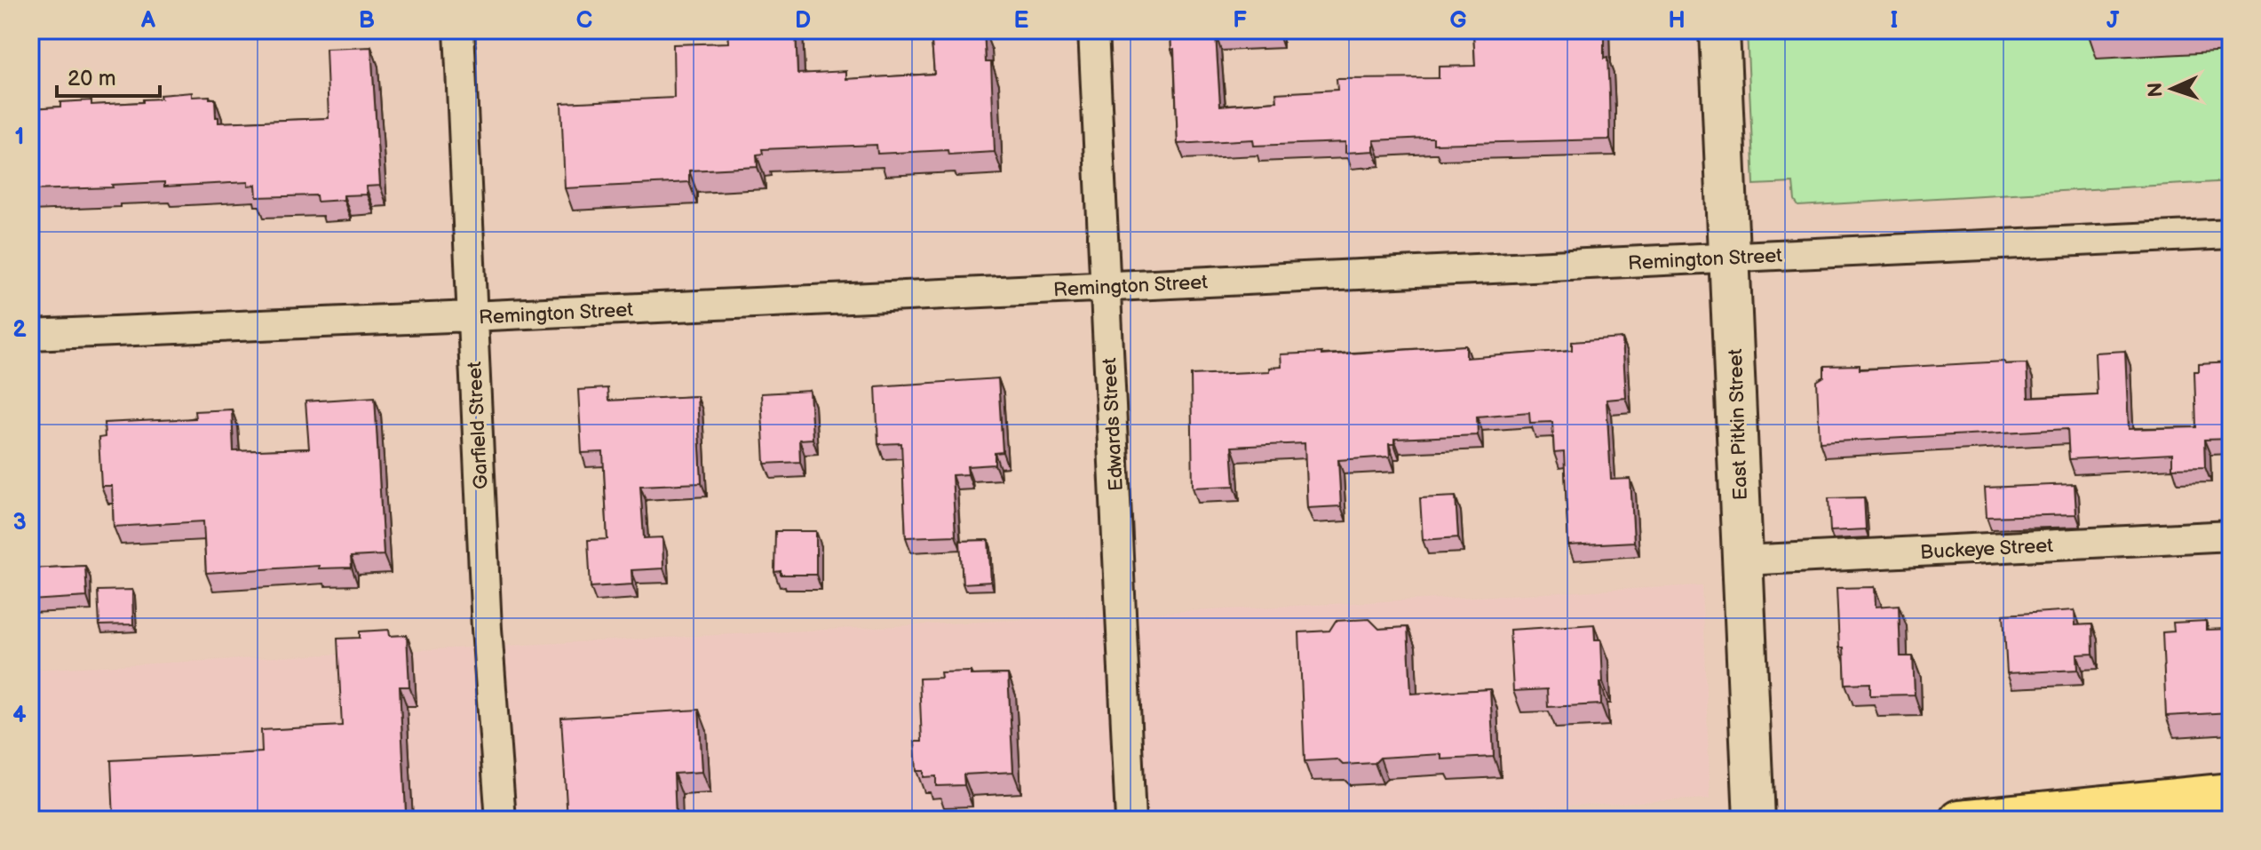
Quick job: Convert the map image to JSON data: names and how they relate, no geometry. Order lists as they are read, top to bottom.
{
  "streets": {
    "street": [
      "Remington Street",
      "Edwards Street",
      "East Pitkin Street",
      "Garfield Street",
      "Buckeye Street"
    ]
  },
  "crossings": [
    ["Remington Street", "Edwards Street"],
    ["Remington Street", "East Pitkin Street"],
    ["Remington Street", "Garfield Street"],
    ["East Pitkin Street", "Buckeye Street"]
  ],
  "scale_bar": "20 m",
  "north": "left",
  "grid": {
    "columns": [
      "A",
      "B",
      "C",
      "D",
      "E",
      "F",
      "G",
      "H",
      "I",
      "J"
    ],
    "rows": [
      "1",
      "2",
      "3",
      "4"
    ]
  }
}
